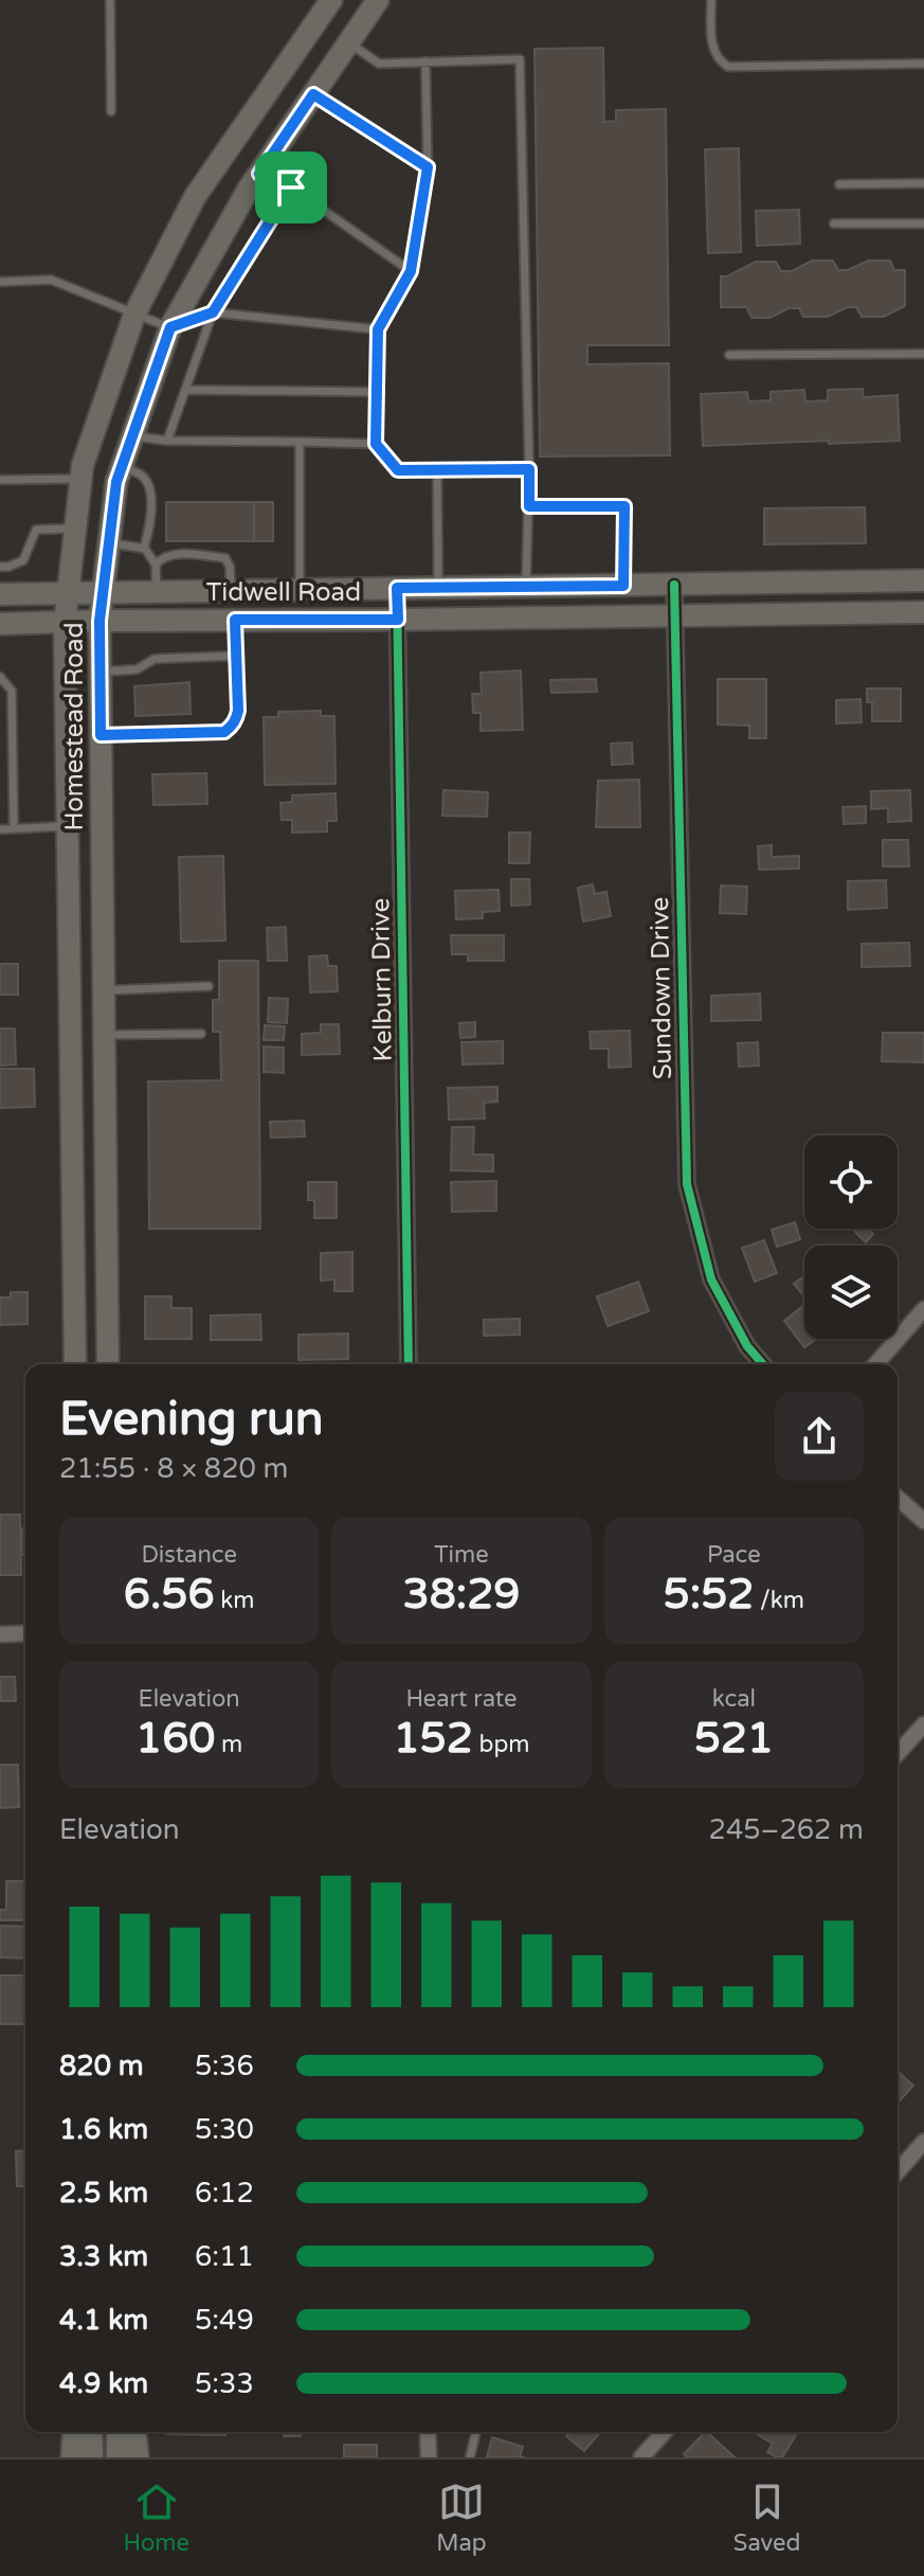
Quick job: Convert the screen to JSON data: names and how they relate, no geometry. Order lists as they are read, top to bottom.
{
  "streets": {
    "main road": ["Tidwell Road", "Homestead Road"],
    "street": ["Kelburn Drive", "Sundown Drive"]
  },
  "crossings": [
    ["Tidwell Road", "Homestead Road"],
    ["Tidwell Road", "Kelburn Drive"],
    ["Tidwell Road", "Sundown Drive"]
  ],
  "page": {
    "heading": ["Evening run", "21:55 · 8 × 820 m"],
    "stats": [
      ["Distance", "6.56 km"],
      ["Time", "38:29"],
      ["Pace", "5:52 /km"],
      ["Elevation", "160 m"],
      ["Heart rate", "152 bpm"],
      ["kcal", "521"]
    ],
    "chart": ["Elevation", "245–262 m"],
    "list": [
      {
        "name": "820 m",
        "note": "5:36"
      },
      {
        "name": "1.6 km",
        "note": "5:30"
      },
      {
        "name": "2.5 km",
        "note": "6:12"
      },
      {
        "name": "3.3 km",
        "note": "6:11"
      },
      {
        "name": "4.1 km",
        "note": "5:49"
      },
      {
        "name": "4.9 km",
        "note": "5:33"
      }
    ],
    "tabs": ["Home", "Map", "Saved"]
  }
}
